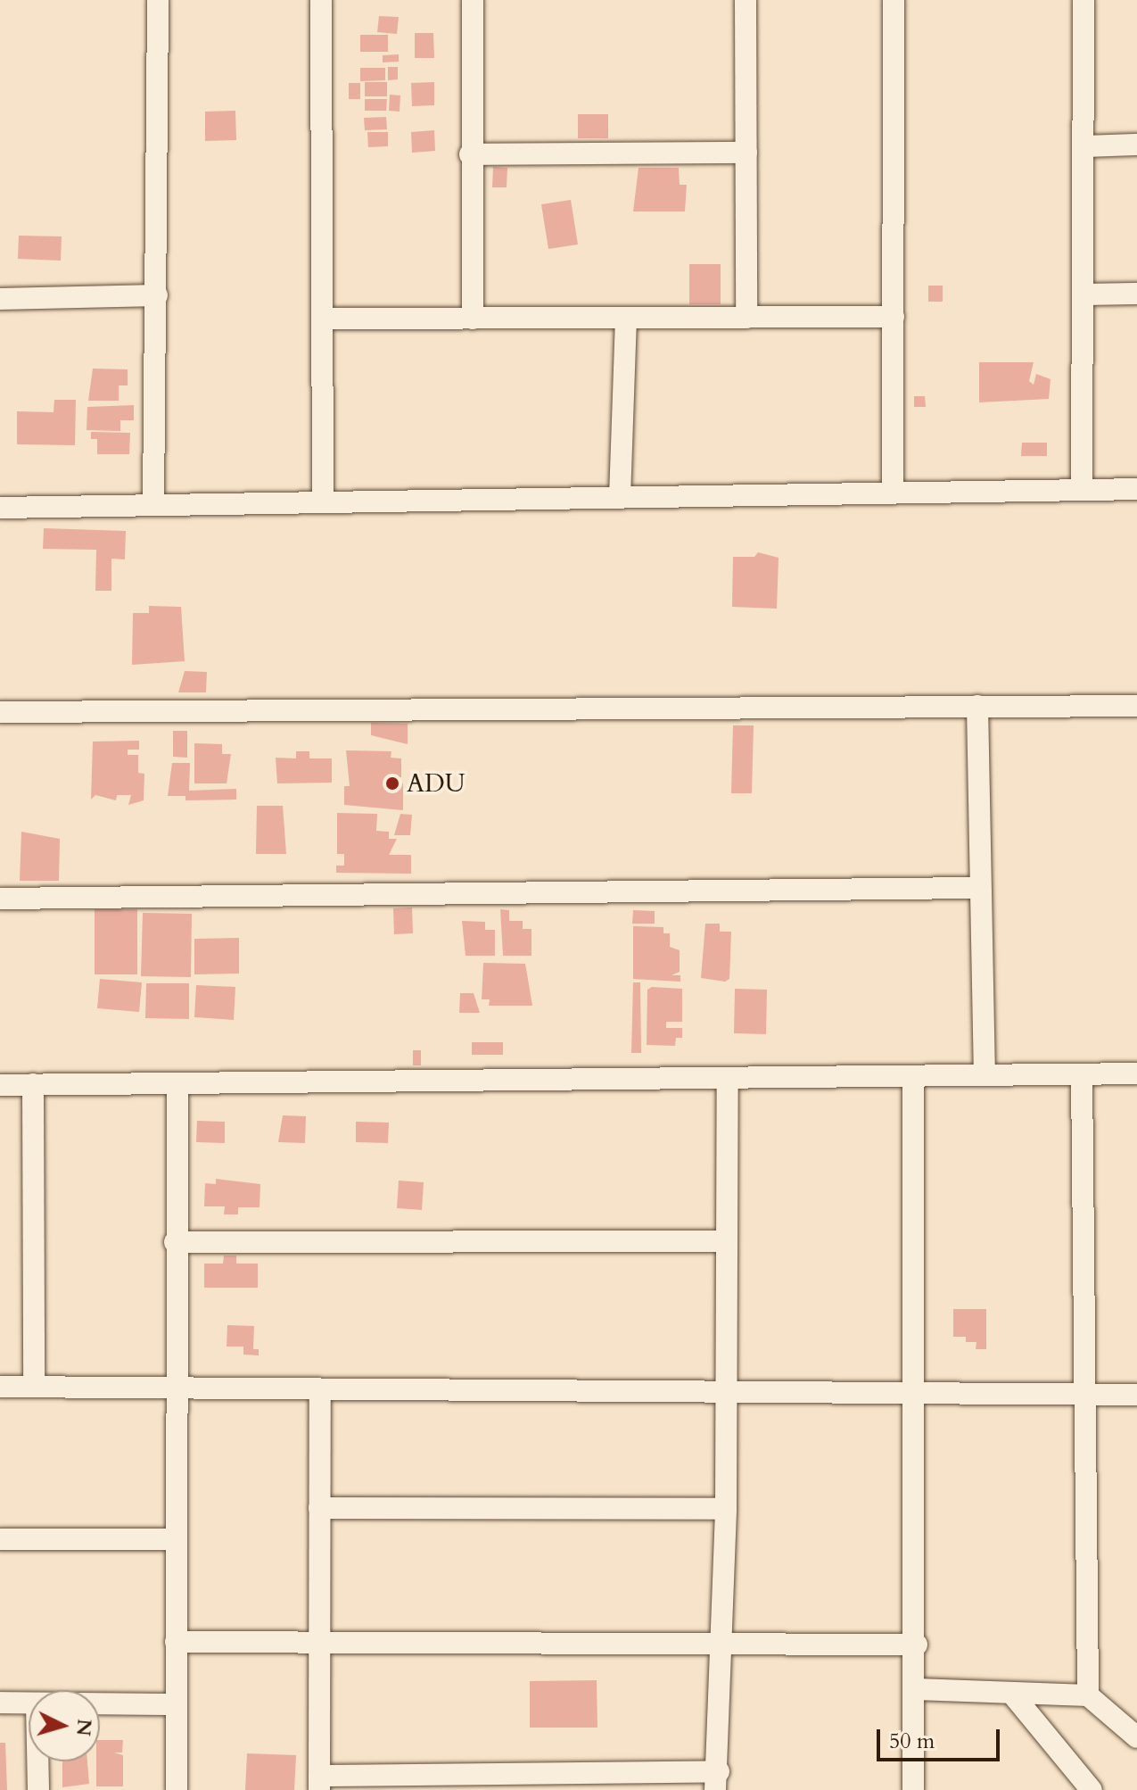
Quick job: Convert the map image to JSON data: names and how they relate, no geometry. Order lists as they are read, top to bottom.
{
  "places": ["ADU"],
  "scale_bar": "50 m",
  "north": "right"
}
